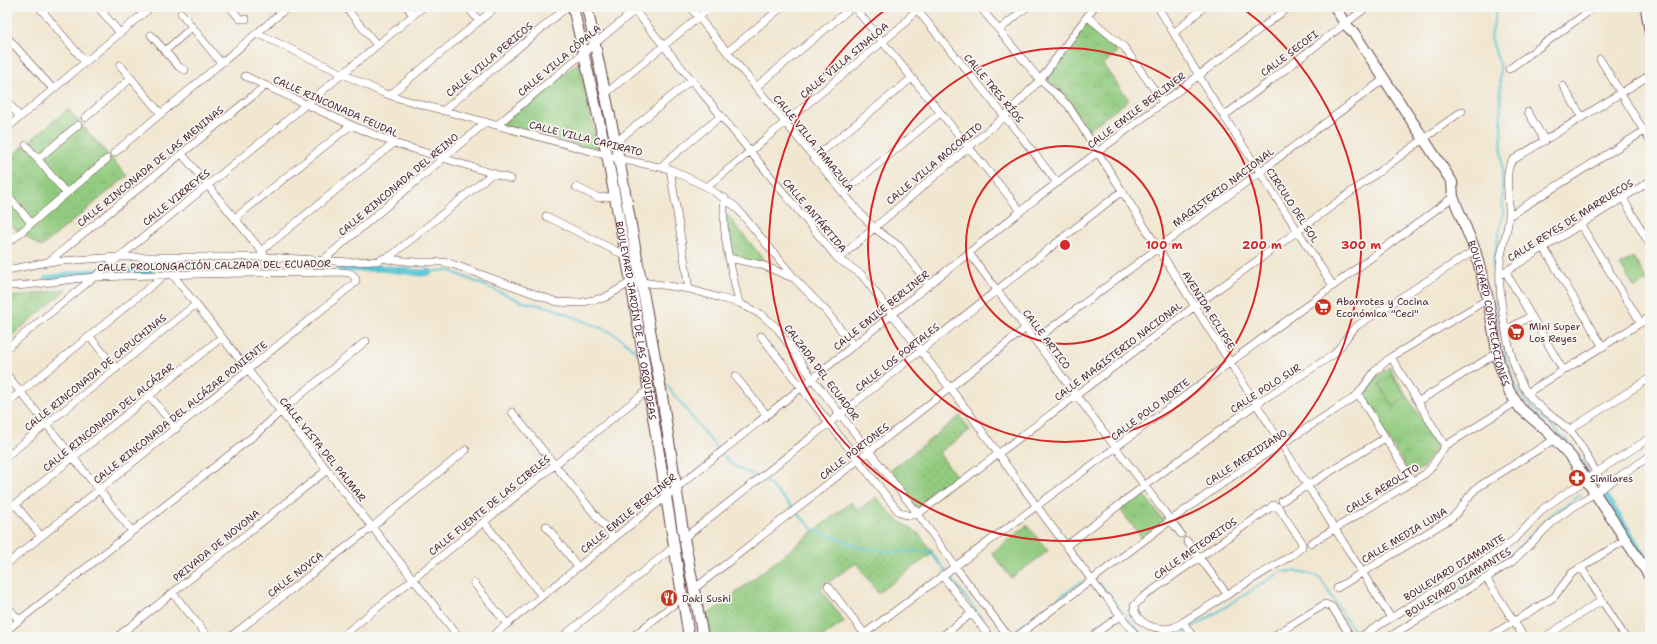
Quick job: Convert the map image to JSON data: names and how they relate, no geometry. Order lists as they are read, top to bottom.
{
  "streets": {
    "street": [
      "CALLE SECOFI",
      "CALLE VILLA PERICOS",
      "CALLE VILLA CÓPALA",
      "CALLE VILLA SINALOA",
      "CALLE TRES RÍOS",
      "CALLE RINCONADA FEUDAL",
      "CALLE EMILE BERLINER",
      "CALLE VILLA CAPIRATO",
      "CALLE VILLA TAMAZULA",
      "CALLE VILLA MOCORITO",
      "CALLE RINCONADA DE LAS MENINAS",
      "CALLE RINCONADA DEL REINO",
      "MAGISTERIO NACIONAL",
      "CALLE VIRREYES",
      "CIRCULO DEL SOL",
      "CALLE ANTÁRTIDA",
      "CALLE REYES DE MARRUECOS",
      "CALLE PROLONGACIÓN CALZADA DEL ECUADOR",
      "AVENIDA ECLIPSE",
      "BOULEVARD CONSTELACIONES",
      "BOULEVARD JARDÍN DE LAS ORQUÍDEAS",
      "CALLE ARTICO",
      "CALLE MAGISTERIO NACIONAL",
      "CALLE LOS PORTALES",
      "CALLE RINCONADA DE CAPUCHINAS",
      "CALZADA DEL ECUADOR",
      "CALLE POLO SUR",
      "CALLE POLO NORTE",
      "CALLE RINCONADA DEL ALCÁZAR PONIENTE",
      "CALLE RINCONADA DEL ALCÁZAR",
      "CALLE VISTA DEL PALMAR",
      "CALLE PORTONES",
      "CALLE MERIDIANO",
      "CALLE AEROLITO",
      "CALLE FUENTE DE LAS CIBELES",
      "CALLE MEDIA LUNA",
      "PRIVADA DE NOVONA",
      "CALLE METEORITOS",
      "BOULEVARD DIAMANTE",
      "CALLE NOVCA",
      "BOULEVARD DIAMANTES"
    ]
  },
  "crossings": [
    ["CALLE SECOFI", "CIRCULO DEL SOL"],
    ["CALLE SECOFI", "BOULEVARD CONSTELACIONES"],
    ["CALLE VILLA PERICOS", "CALLE VILLA CAPIRATO"],
    ["CALLE VILLA CÓPALA", "CALLE VILLA CAPIRATO"],
    ["CALLE VILLA CÓPALA", "CALLE ANTÁRTIDA"],
    ["CALLE VILLA CÓPALA", "BOULEVARD JARDÍN DE LAS ORQUÍDEAS"],
    ["CALLE VILLA SINALOA", "CALLE TRES RÍOS"],
    ["CALLE VILLA SINALOA", "CALLE VILLA CAPIRATO"],
    ["CALLE VILLA SINALOA", "CALLE VILLA TAMAZULA"],
    ["CALLE VILLA SINALOA", "CALLE ANTÁRTIDA"],
    ["CALLE TRES RÍOS", "CALLE EMILE BERLINER"],
    ["CALLE TRES RÍOS", "CALLE VILLA MOCORITO"],
    ["CALLE RINCONADA FEUDAL", "CALLE RINCONADA DE LAS MENINAS"],
    ["CALLE RINCONADA FEUDAL", "CALLE RINCONADA DEL REINO"],
    ["CALLE RINCONADA FEUDAL", "CALLE VIRREYES"],
    ["CALLE EMILE BERLINER", "CALLE VILLA CAPIRATO"],
    ["CALLE EMILE BERLINER", "CALLE VILLA TAMAZULA"],
    ["CALLE EMILE BERLINER", "CIRCULO DEL SOL"],
    ["CALLE EMILE BERLINER", "CALLE ANTÁRTIDA"],
    ["CALLE EMILE BERLINER", "AVENIDA ECLIPSE"],
    ["CALLE EMILE BERLINER", "BOULEVARD JARDÍN DE LAS ORQUÍDEAS"],
    ["CALLE EMILE BERLINER", "CALLE ARTICO"],
    ["CALLE EMILE BERLINER", "CALZADA DEL ECUADOR"],
    ["CALLE VILLA CAPIRATO", "CALLE RINCONADA DEL REINO"],
    ["CALLE VILLA CAPIRATO", "CALLE VIRREYES"],
    ["CALLE VILLA CAPIRATO", "BOULEVARD JARDÍN DE LAS ORQUÍDEAS"],
    ["CALLE VILLA TAMAZULA", "CALLE VILLA MOCORITO"],
    ["CALLE VILLA MOCORITO", "CALLE ANTÁRTIDA"],
    ["CALLE VILLA MOCORITO", "AVENIDA ECLIPSE"],
    ["CALLE RINCONADA DE LAS MENINAS", "CALLE PROLONGACIÓN CALZADA DEL ECUADOR"],
    ["CALLE RINCONADA DEL REINO", "CALLE PROLONGACIÓN CALZADA DEL ECUADOR"],
    ["MAGISTERIO NACIONAL", "CIRCULO DEL SOL"],
    ["MAGISTERIO NACIONAL", "AVENIDA ECLIPSE"],
    ["MAGISTERIO NACIONAL", "BOULEVARD CONSTELACIONES"],
    ["MAGISTERIO NACIONAL", "CALLE ARTICO"],
    ["CALLE VIRREYES", "CALLE PROLONGACIÓN CALZADA DEL ECUADOR"],
    ["CIRCULO DEL SOL", "CALLE MAGISTERIO NACIONAL"],
    ["CIRCULO DEL SOL", "CALLE POLO NORTE"],
    ["CALLE ANTÁRTIDA", "CALLE MAGISTERIO NACIONAL"],
    ["CALLE ANTÁRTIDA", "CALLE LOS PORTALES"],
    ["CALLE ANTÁRTIDA", "CALLE POLO SUR"],
    ["CALLE ANTÁRTIDA", "CALLE POLO NORTE"],
    ["CALLE ANTÁRTIDA", "CALLE PORTONES"],
    ["CALLE ANTÁRTIDA", "CALLE MERIDIANO"],
    ["CALLE REYES DE MARRUECOS", "BOULEVARD CONSTELACIONES"],
    ["CALLE PROLONGACIÓN CALZADA DEL ECUADOR", "CALLE RINCONADA DEL ALCÁZAR PONIENTE"],
    ["CALLE PROLONGACIÓN CALZADA DEL ECUADOR", "CALLE VISTA DEL PALMAR"],
    ["AVENIDA ECLIPSE", "CALLE MAGISTERIO NACIONAL"],
    ["AVENIDA ECLIPSE", "CALLE LOS PORTALES"],
    ["AVENIDA ECLIPSE", "CALLE POLO SUR"],
    ["AVENIDA ECLIPSE", "CALLE POLO NORTE"],
    ["AVENIDA ECLIPSE", "CALLE MERIDIANO"],
    ["AVENIDA ECLIPSE", "CALLE AEROLITO"],
    ["AVENIDA ECLIPSE", "CALLE MEDIA LUNA"],
    ["AVENIDA ECLIPSE", "BOULEVARD DIAMANTE"],
    ["BOULEVARD CONSTELACIONES", "CALLE MAGISTERIO NACIONAL"],
    ["BOULEVARD CONSTELACIONES", "CALLE POLO SUR"],
    ["BOULEVARD CONSTELACIONES", "CALLE POLO NORTE"],
    ["BOULEVARD CONSTELACIONES", "CALLE MERIDIANO"],
    ["BOULEVARD CONSTELACIONES", "CALLE AEROLITO"],
    ["BOULEVARD CONSTELACIONES", "CALLE MEDIA LUNA"],
    ["BOULEVARD CONSTELACIONES", "BOULEVARD DIAMANTE"],
    ["BOULEVARD CONSTELACIONES", "BOULEVARD DIAMANTES"],
    ["BOULEVARD JARDÍN DE LAS ORQUÍDEAS", "CALLE LOS PORTALES"],
    ["BOULEVARD JARDÍN DE LAS ORQUÍDEAS", "CALZADA DEL ECUADOR"],
    ["BOULEVARD JARDÍN DE LAS ORQUÍDEAS", "CALLE PORTONES"],
    ["BOULEVARD JARDÍN DE LAS ORQUÍDEAS", "CALLE FUENTE DE LAS CIBELES"],
    ["CALLE ARTICO", "CALLE MAGISTERIO NACIONAL"],
    ["CALLE ARTICO", "CALLE LOS PORTALES"],
    ["CALLE ARTICO", "CALLE POLO SUR"],
    ["CALLE ARTICO", "CALLE POLO NORTE"],
    ["CALLE ARTICO", "CALLE PORTONES"],
    ["CALLE ARTICO", "CALLE MERIDIANO"],
    ["CALLE LOS PORTALES", "CALZADA DEL ECUADOR"],
    ["CALLE RINCONADA DE CAPUCHINAS", "CALLE VISTA DEL PALMAR"],
    ["CALZADA DEL ECUADOR", "CALLE POLO NORTE"],
    ["CALZADA DEL ECUADOR", "CALLE PORTONES"],
    ["CALLE RINCONADA DEL ALCÁZAR PONIENTE", "CALLE VISTA DEL PALMAR"],
    ["CALLE RINCONADA DEL ALCÁZAR", "CALLE VISTA DEL PALMAR"],
    ["CALLE VISTA DEL PALMAR", "CALLE FUENTE DE LAS CIBELES"],
    ["CALLE VISTA DEL PALMAR", "PRIVADA DE NOVONA"],
    ["CALLE VISTA DEL PALMAR", "CALLE NOVCA"]
  ],
  "places": {
    "supermarket": ["Abarrotes y Cocina Económica ''Ceci''", "Mini Super Los Reyes"],
    "pharmacy": ["Similares"],
    "restaurant": ["Daki Sushi"]
  },
  "rings": ["100 m", "200 m", "300 m"]
}
